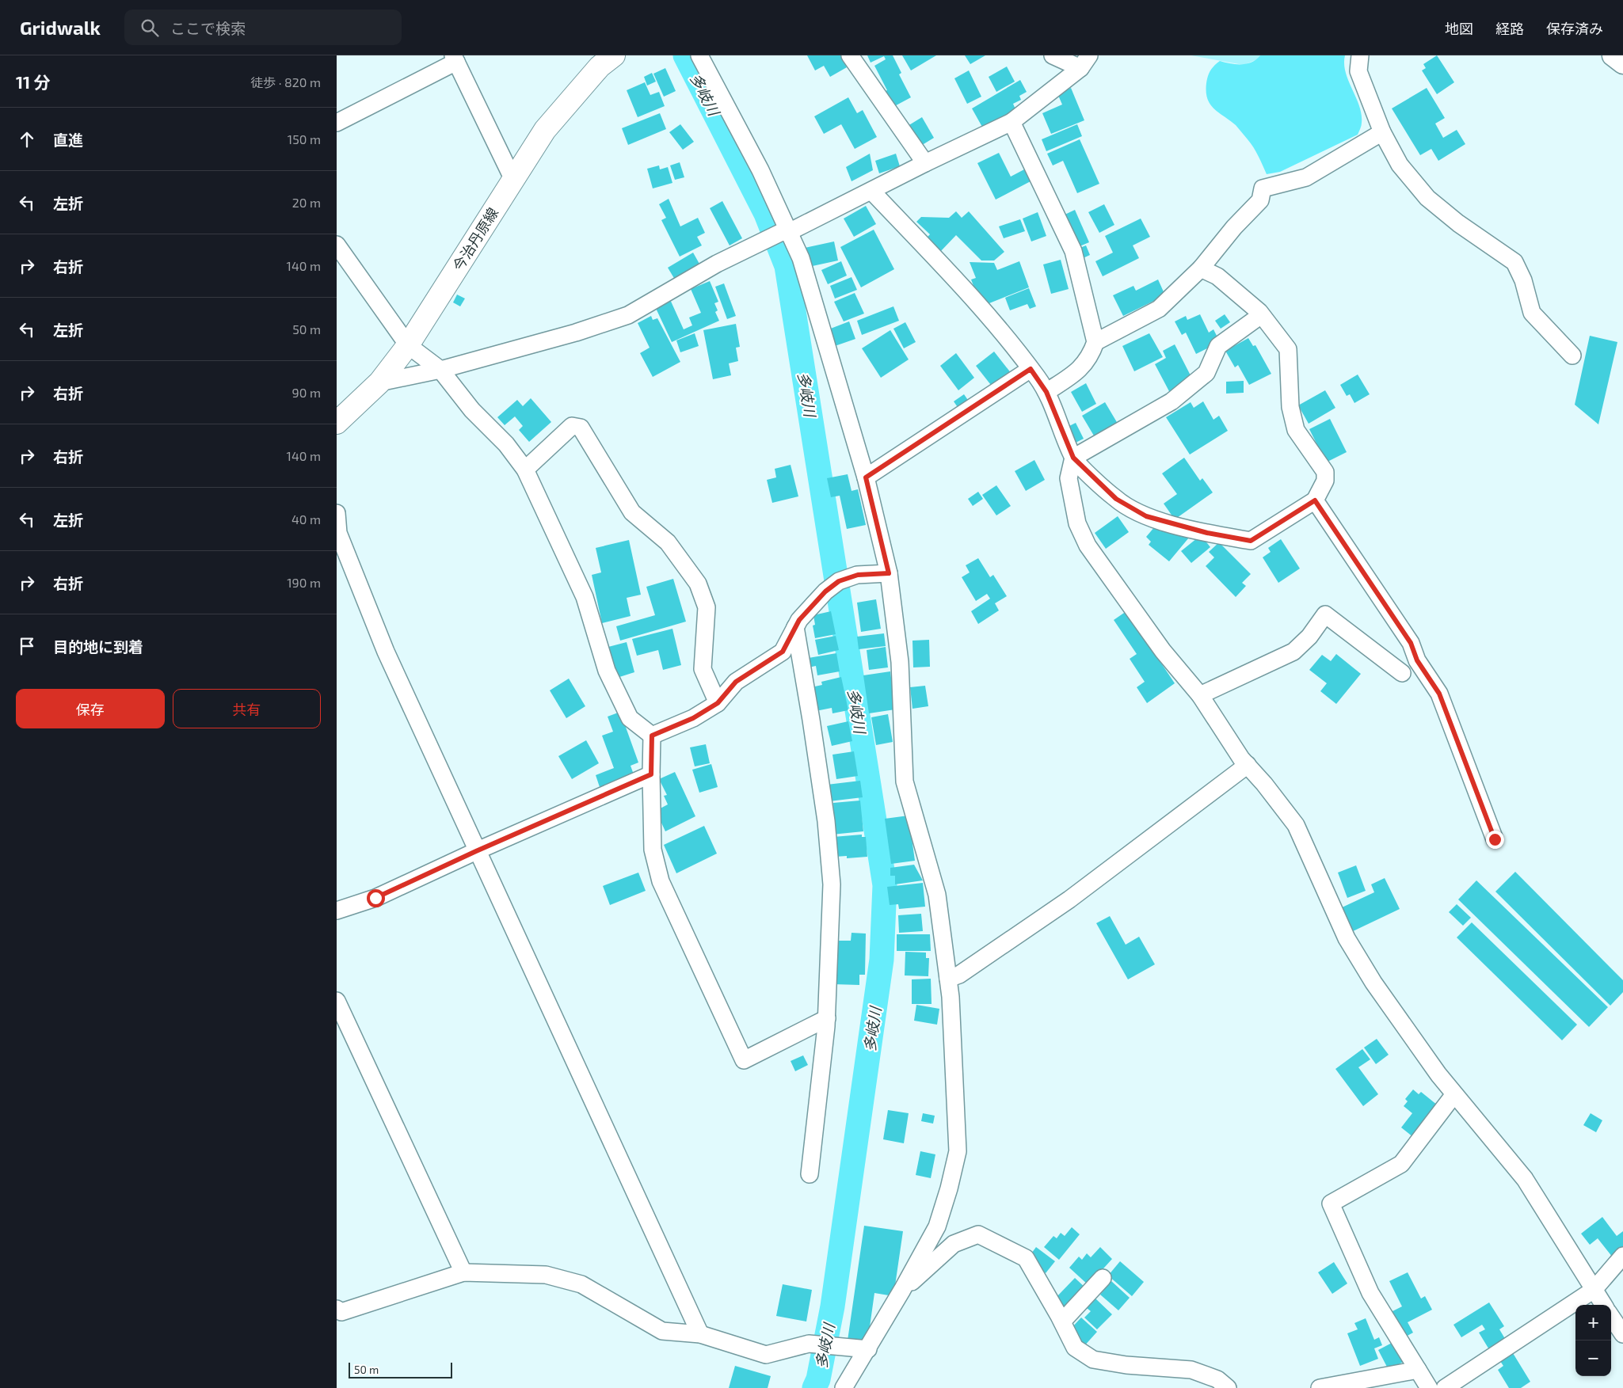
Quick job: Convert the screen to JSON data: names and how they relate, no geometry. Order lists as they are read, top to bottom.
{
  "streets": {
    "main road": ["今治丹原線"]
  },
  "water": ["多岐川"],
  "scale_bar": "50 m",
  "page": {
    "header": "Gridwalk",
    "search": "ここで検索",
    "nav": ["地図", "経路", "保存済み"],
    "heading": ["11 分", "徒歩 · 820 m"],
    "list": [
      ["直進", "150 m"],
      ["左折", "20 m"],
      ["右折", "140 m"],
      ["左折", "50 m"],
      ["右折", "90 m"],
      ["右折", "140 m"],
      ["左折", "40 m"],
      ["右折", "190 m"],
      "目的地に到着"
    ],
    "buttons": ["保存", "共有"],
    "map_buttons": ["+", "−"],
    "scale": "50 m"
  }
}
